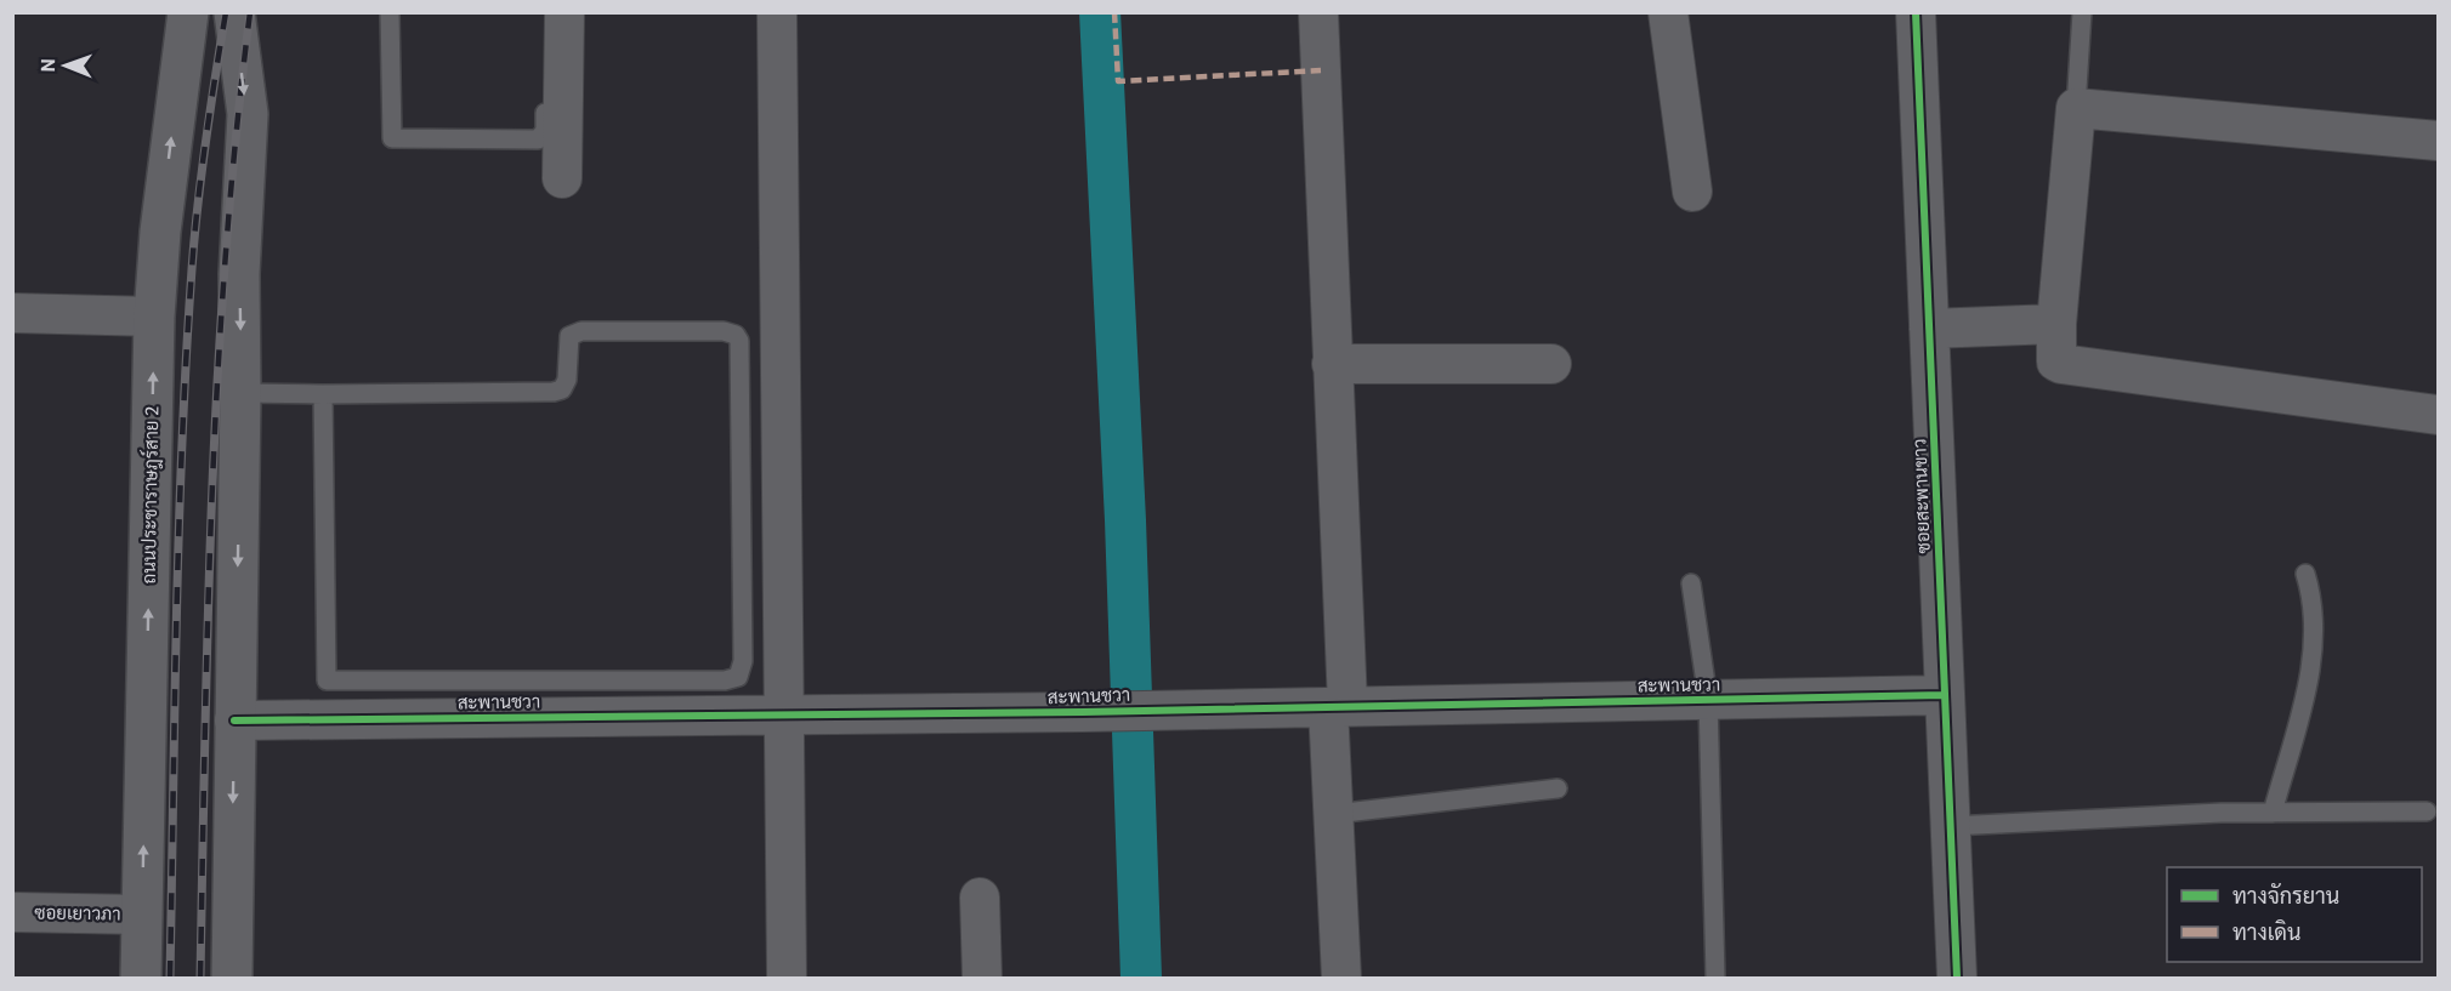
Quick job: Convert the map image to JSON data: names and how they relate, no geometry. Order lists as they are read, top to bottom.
{
  "streets": {
    "main road": ["ถนนประชาราษฎร์สาย 2"],
    "street": ["ซอยสะพานขาว", "สะพานชวา", "ซอยเยาวภา"]
  },
  "crossings": [
    ["ถนนประชาราษฎร์สาย 2", "ซอยเยาวภา"],
    ["ซอยสะพานขาว", "สะพานชวา"]
  ],
  "legend": ["ทางจักรยาน", "ทางเดิน"],
  "north": "left"
}
